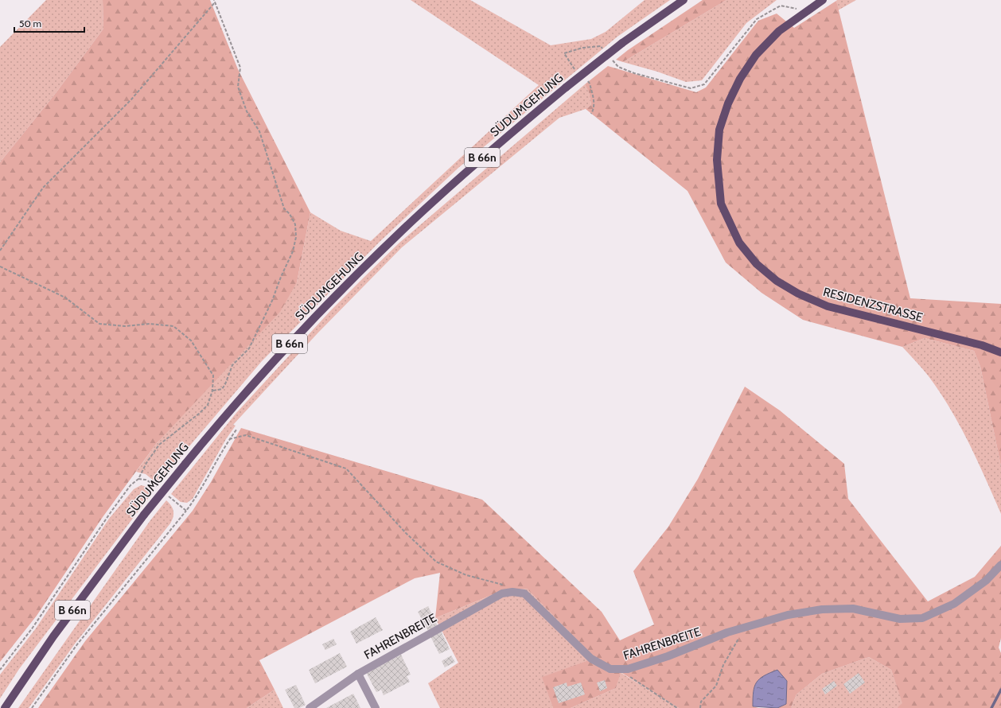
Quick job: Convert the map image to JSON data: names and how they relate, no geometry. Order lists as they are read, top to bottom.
{
  "streets": {
    "main road": ["SÜDUMGEHUNG", "B 66n", "RESIDENZSTRASSE"],
    "lane": ["FAHRENBREITE"]
  },
  "scale_bar": "50 m"
}
